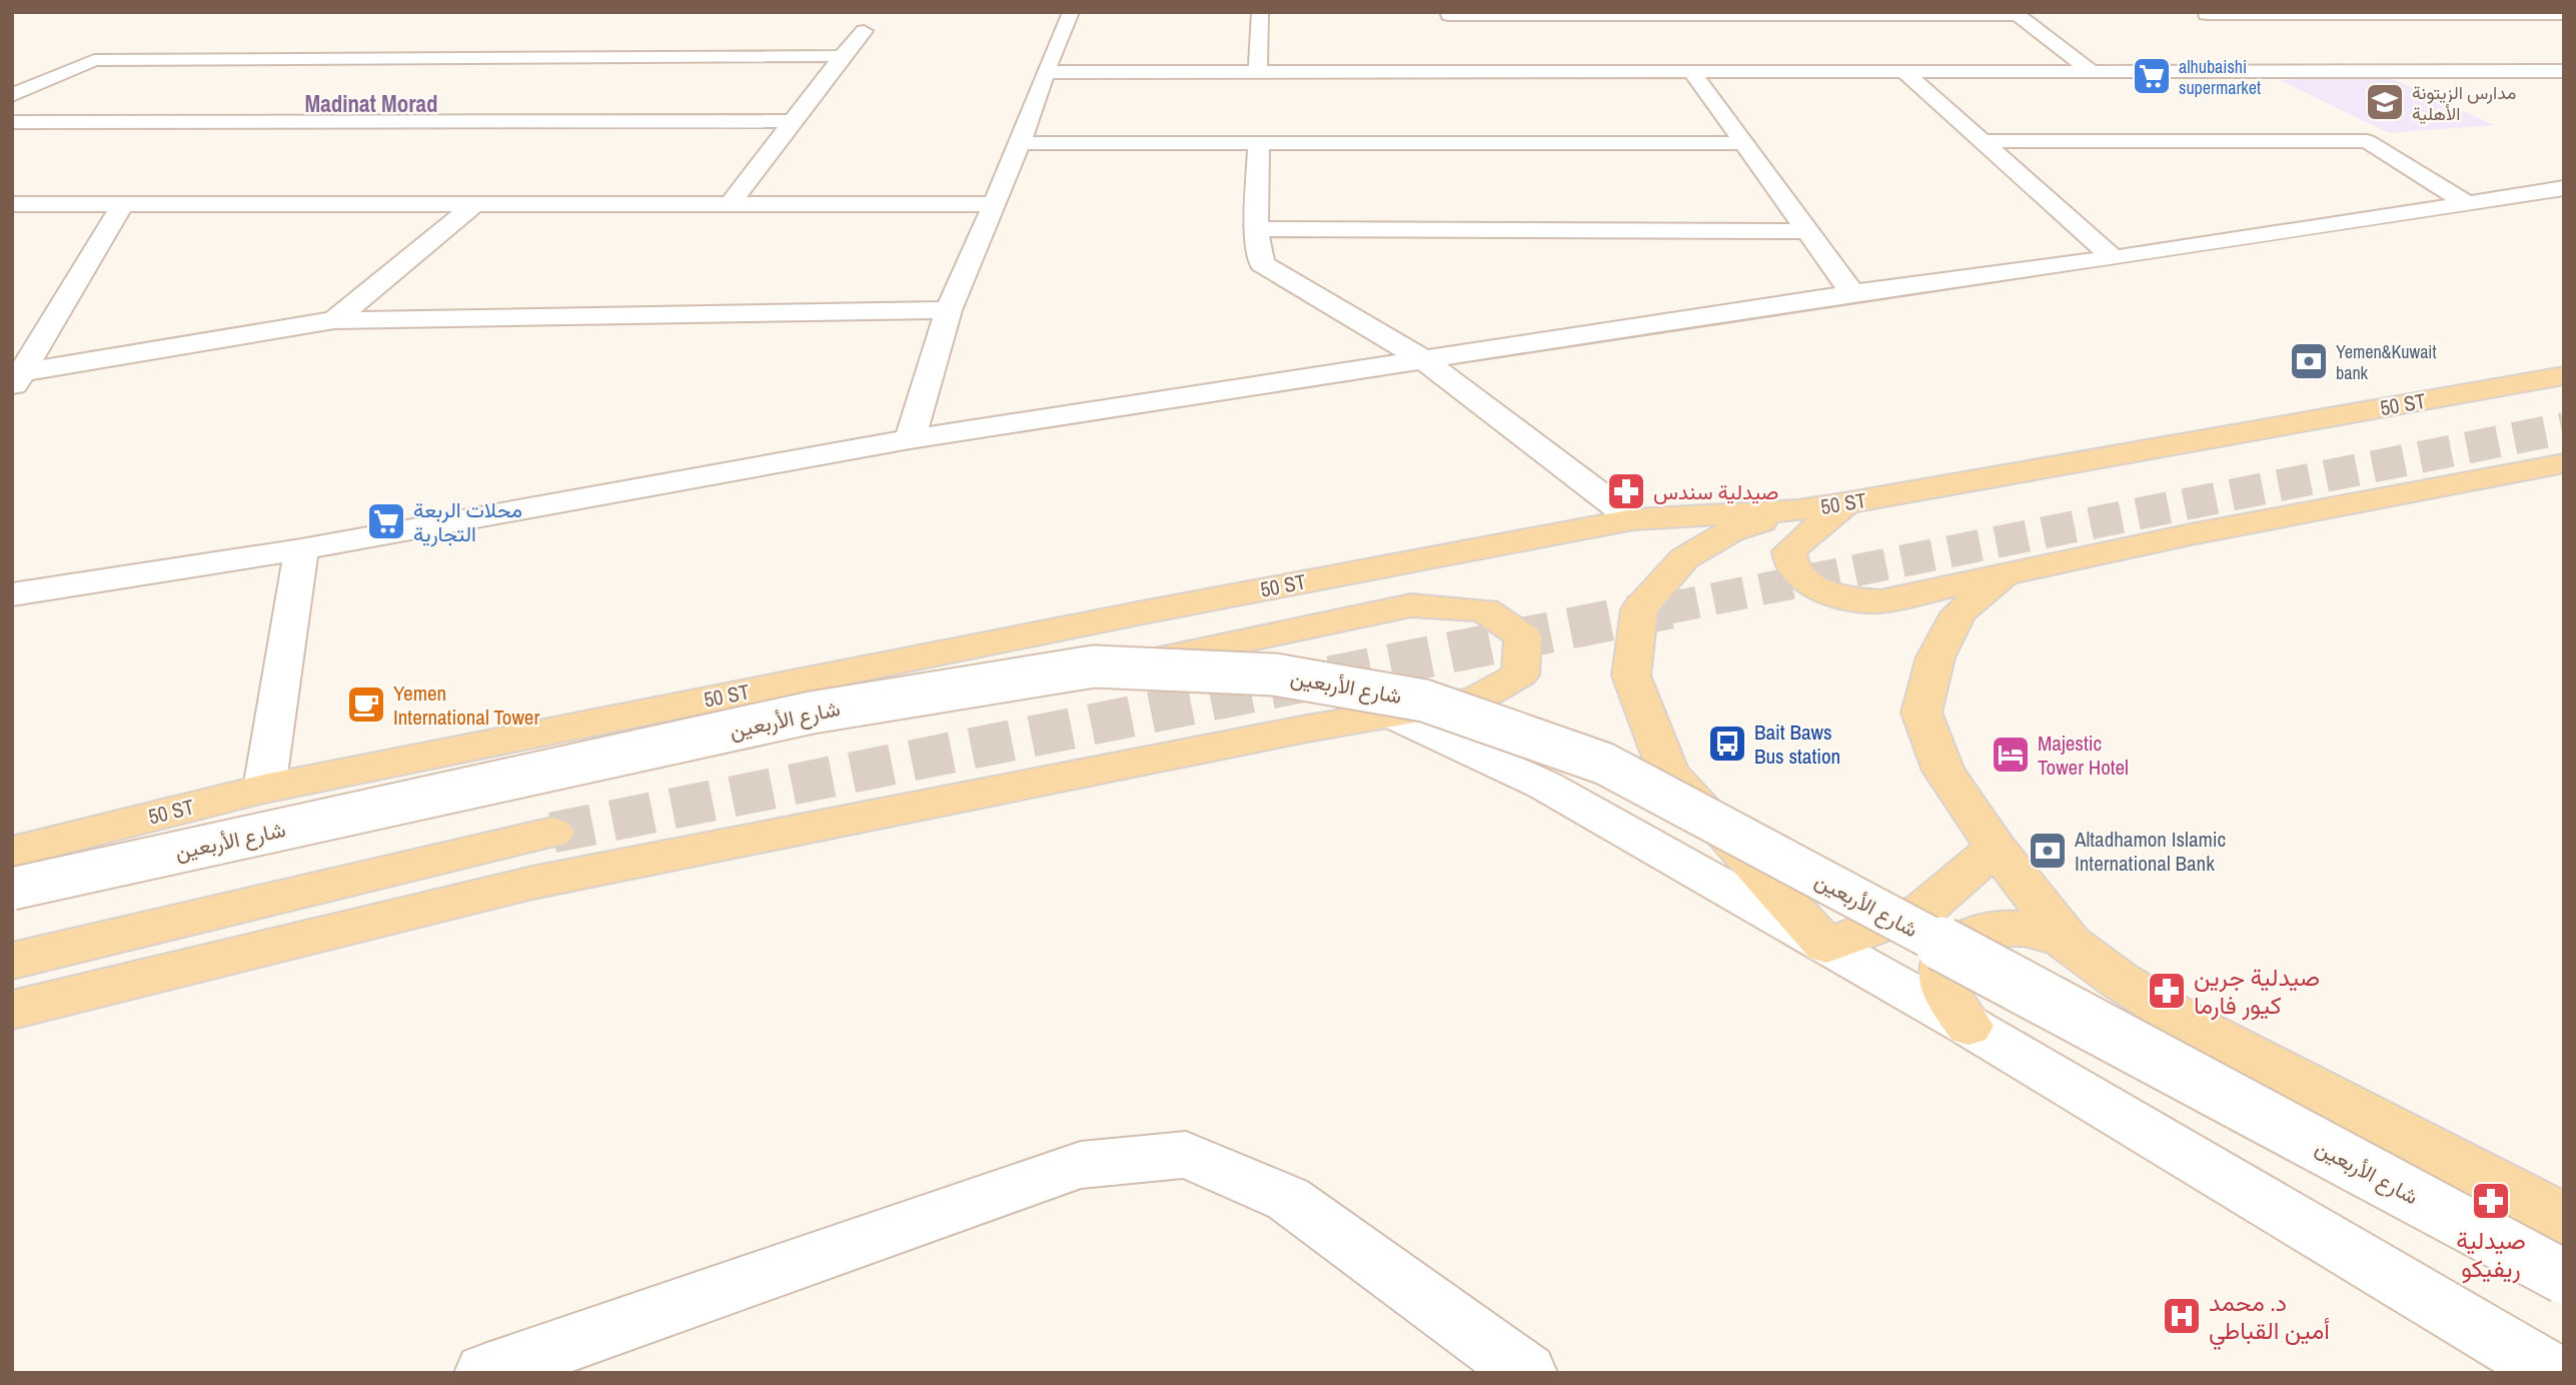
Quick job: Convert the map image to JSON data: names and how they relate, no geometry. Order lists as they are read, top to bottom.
{
  "streets": {
    "main road": ["50 ST"],
    "street": ["شارع الأربعين"]
  },
  "districts": ["Madinat Morad"],
  "places": {
    "supermarket": ["alhubaishi supermarket", "محلات الربعة التجارية"],
    "school or university": ["مدارس الزيتونة الأهلية"],
    "bank": ["Yemen&Kuwait bank", "Altadhamon Islamic International Bank"],
    "pharmacy": ["صيدلية سندس", "صيدلية جرين كيور فارما", "صيدلية ريفيكو"],
    "cafe": ["Yemen International Tower"],
    "bus stop": ["Bait Baws Bus station"],
    "hotel": ["Majestic Tower Hotel"],
    "hospital": ["د. محمد أمين القباطي"]
  }
}
